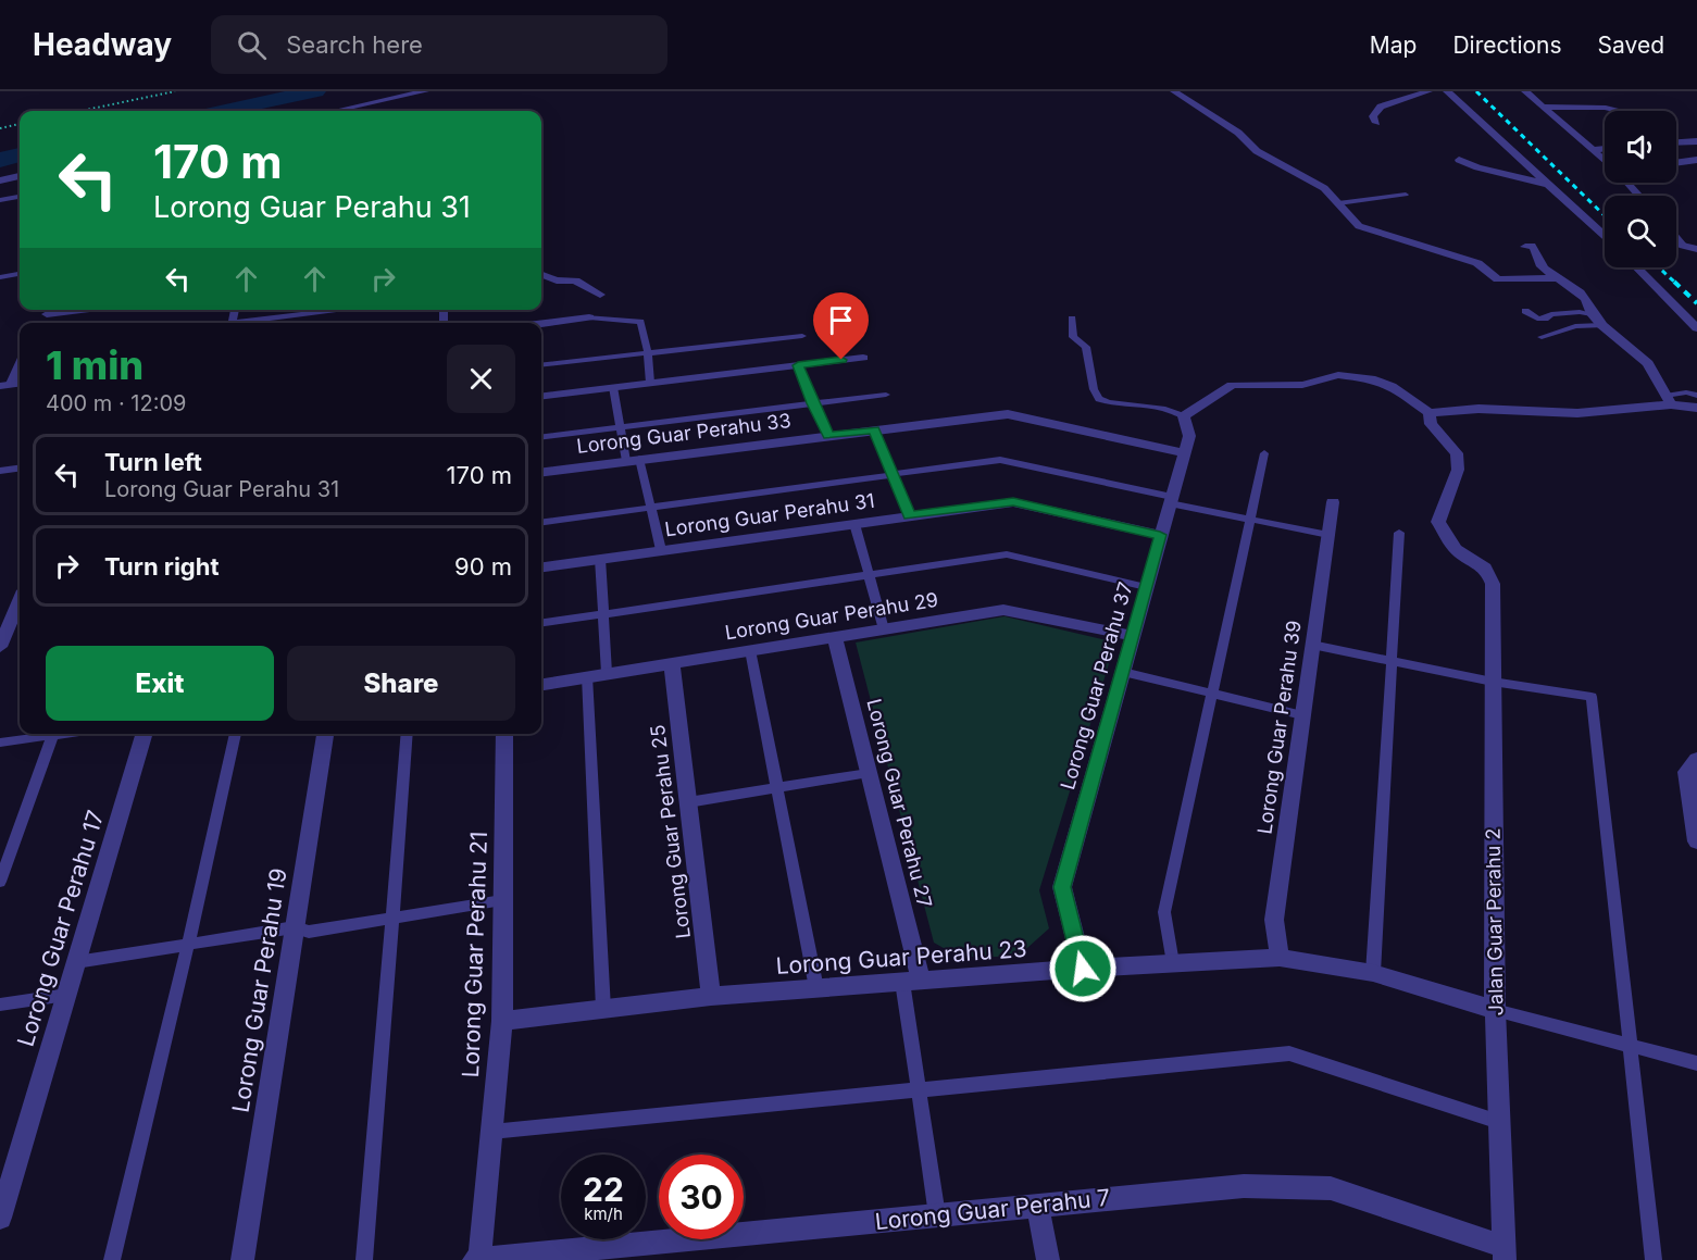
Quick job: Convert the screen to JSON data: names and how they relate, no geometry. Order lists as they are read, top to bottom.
{
  "streets": {
    "street": [
      "Lorong Guar Perahu 33",
      "Lorong Guar Perahu 31",
      "Lorong Guar Perahu 29",
      "Lorong Guar Perahu 37",
      "Lorong Guar Perahu 39",
      "Lorong Guar Perahu 27",
      "Lorong Guar Perahu 25",
      "Jalan Guar Perahu 2",
      "Lorong Guar Perahu 17",
      "Lorong Guar Perahu 21",
      "Lorong Guar Perahu 23",
      "Lorong Guar Perahu 19",
      "Lorong Guar Perahu 7"
    ]
  },
  "crossings": [
    ["Lorong Guar Perahu 33", "Lorong Guar Perahu 37"],
    ["Lorong Guar Perahu 31", "Lorong Guar Perahu 37"],
    ["Lorong Guar Perahu 29", "Lorong Guar Perahu 37"],
    ["Lorong Guar Perahu 29", "Lorong Guar Perahu 27"],
    ["Lorong Guar Perahu 29", "Lorong Guar Perahu 25"],
    ["Lorong Guar Perahu 37", "Lorong Guar Perahu 23"],
    ["Lorong Guar Perahu 39", "Lorong Guar Perahu 23"],
    ["Lorong Guar Perahu 27", "Lorong Guar Perahu 23"],
    ["Lorong Guar Perahu 25", "Lorong Guar Perahu 23"],
    ["Jalan Guar Perahu 2", "Lorong Guar Perahu 23"],
    ["Jalan Guar Perahu 2", "Lorong Guar Perahu 7"],
    ["Lorong Guar Perahu 21", "Lorong Guar Perahu 23"],
    ["Lorong Guar Perahu 21", "Lorong Guar Perahu 7"]
  ],
  "page": {
    "header": "Headway",
    "search": "Search here",
    "nav": ["Map", "Directions", "Saved"],
    "turn": ["170 m", "Lorong Guar Perahu 31"],
    "heading": ["1 min", "400 m · 12:09"],
    "list": [
      {
        "name": "Turn left",
        "note": "Lorong Guar Perahu 31",
        "value": "170 m"
      },
      {
        "name": "Turn right",
        "value": "90 m"
      }
    ],
    "buttons": ["Exit", "Share"],
    "speed": "22 km/h",
    "limit": "30"
  }
}
